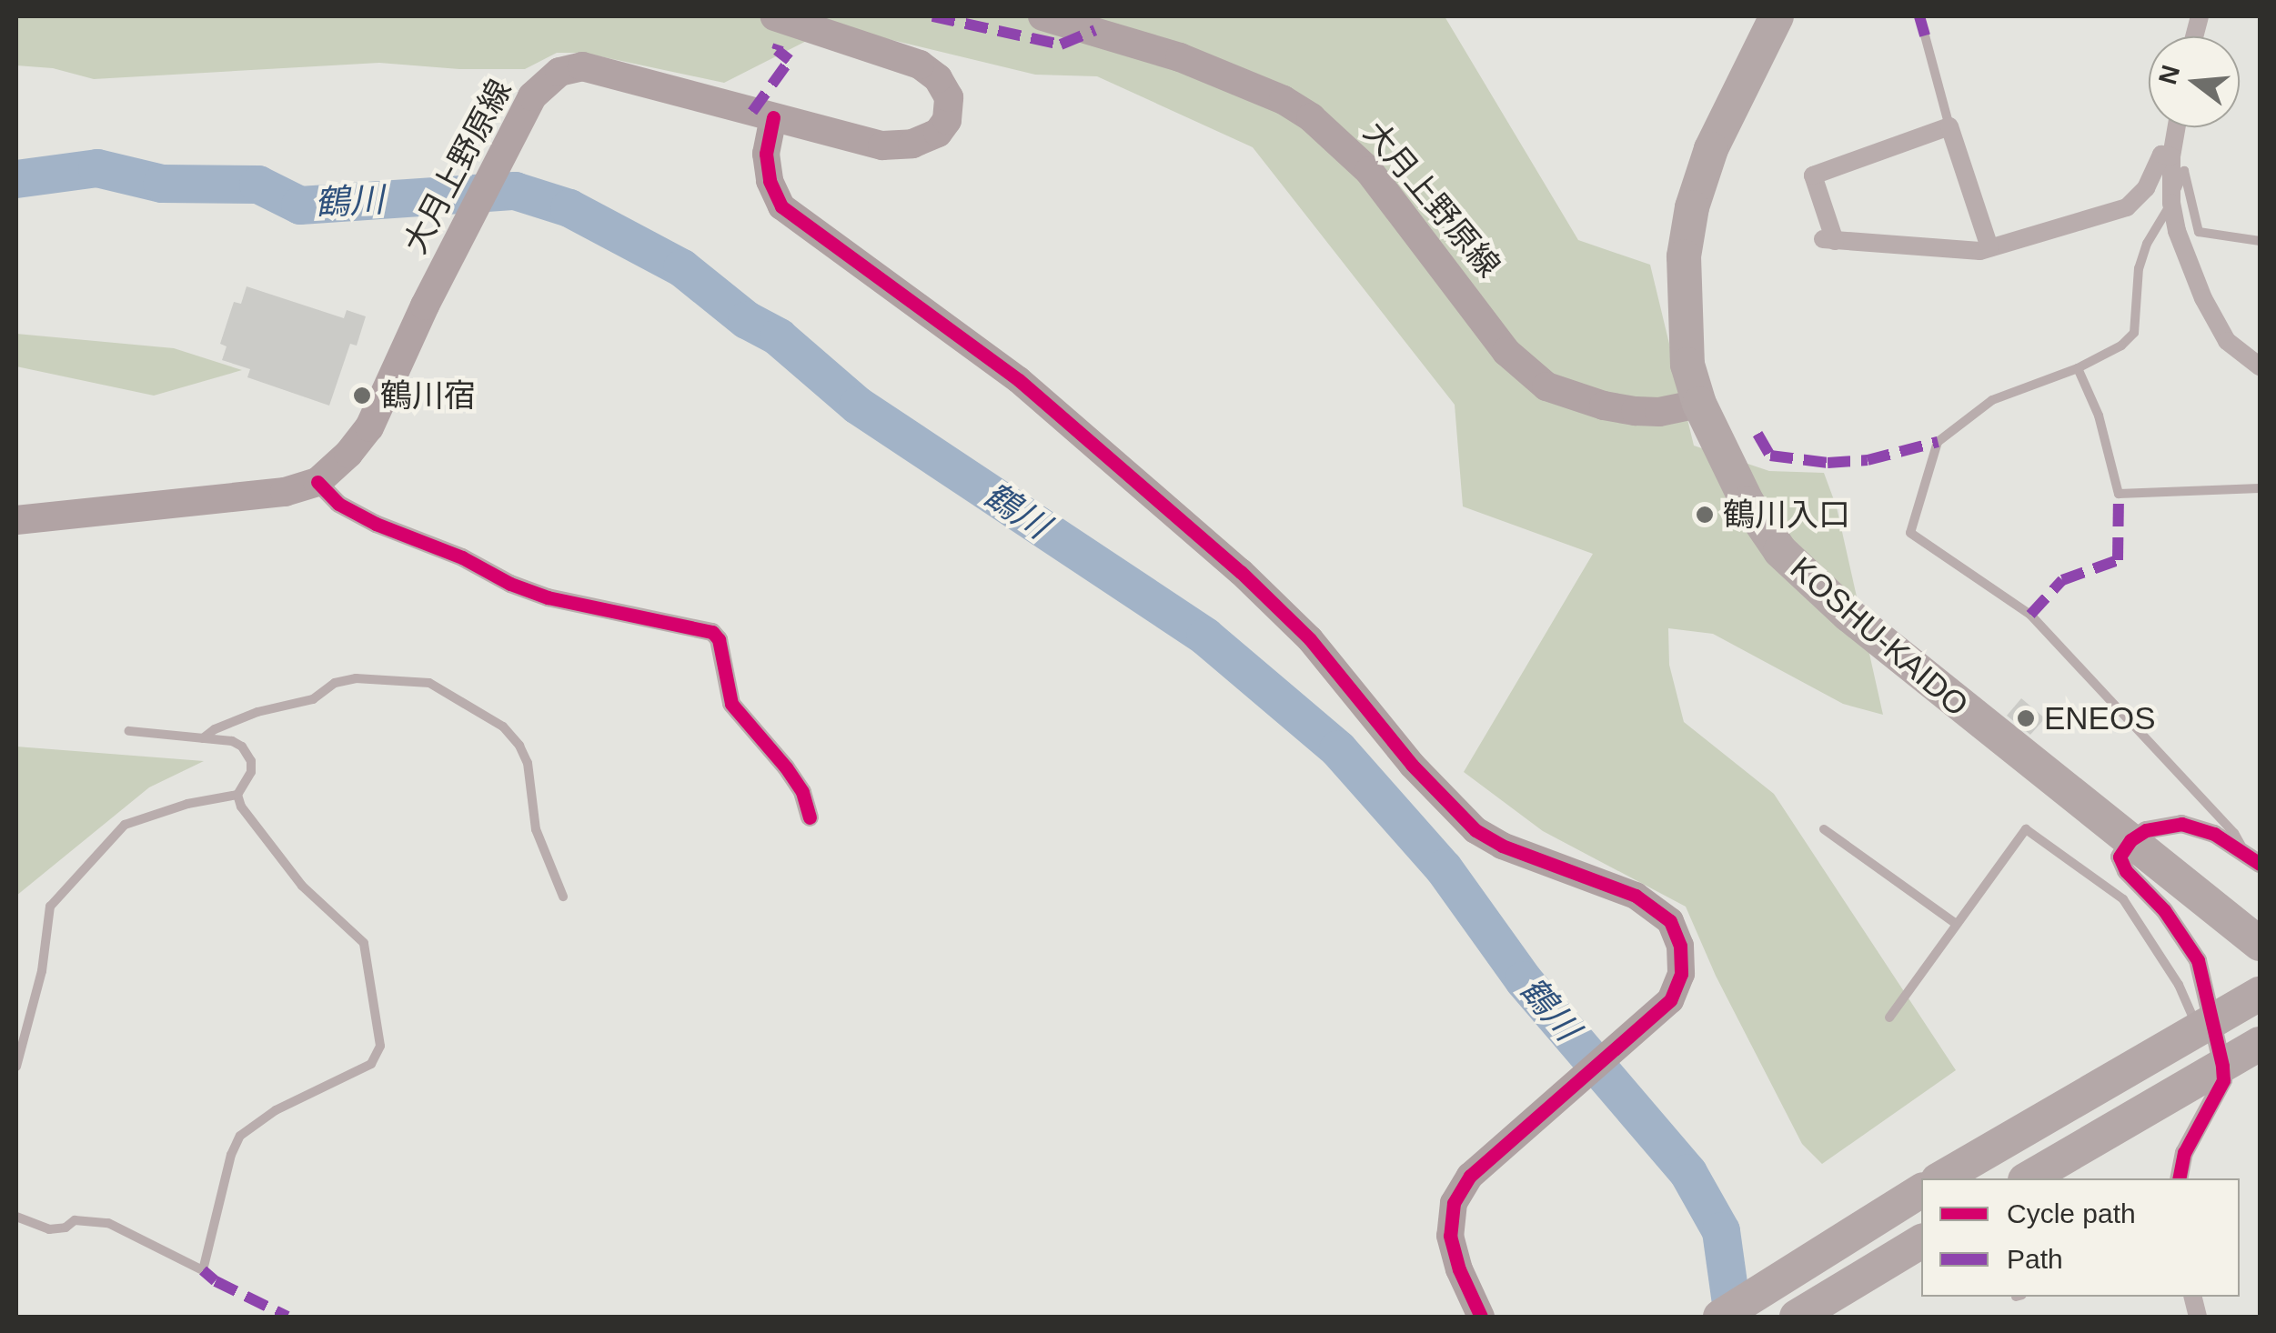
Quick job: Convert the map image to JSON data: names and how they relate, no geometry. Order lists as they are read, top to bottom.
{
  "streets": {
    "highway": ["KOSHU-KAIDO"],
    "main road": ["大月上野原線"]
  },
  "crossings": [
    ["大月上野原線", "KOSHU-KAIDO"]
  ],
  "water": ["鶴川"],
  "places": ["鶴川宿", "鶴川入口", "ENEOS"],
  "legend": ["Cycle path", "Path"],
  "north": "left"
}
